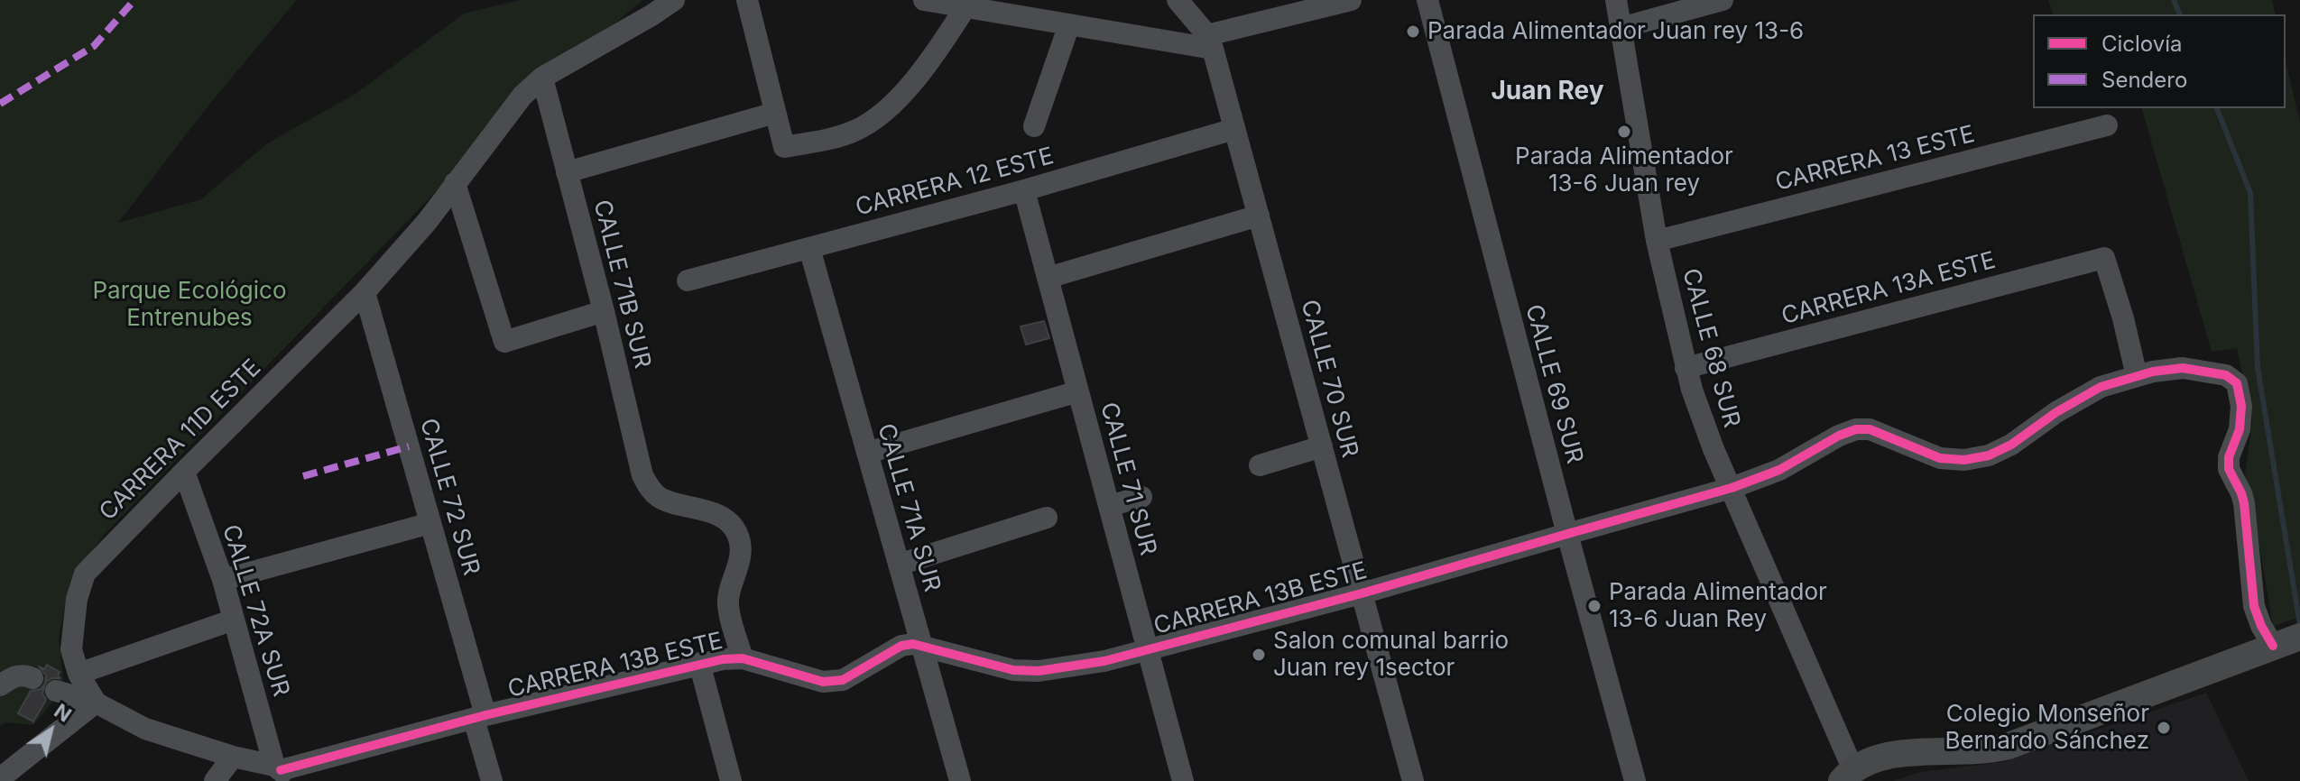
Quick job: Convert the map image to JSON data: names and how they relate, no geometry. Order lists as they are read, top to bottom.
{
  "streets": {
    "street": [
      "CARRERA 13 ESTE",
      "CARRERA 12 ESTE",
      "CALLE 71B SUR",
      "CARRERA 13A ESTE",
      "CALLE 68 SUR",
      "CALLE 70 SUR",
      "CALLE 69 SUR",
      "CARRERA 11D ESTE",
      "CALLE 71 SUR",
      "CALLE 72 SUR",
      "CALLE 71A SUR",
      "CARRERA 13B ESTE",
      "CALLE 72A SUR"
    ]
  },
  "crossings": [
    ["CARRERA 13 ESTE", "CALLE 68 SUR"],
    ["CARRERA 12 ESTE", "CALLE 70 SUR"],
    ["CARRERA 12 ESTE", "CALLE 71 SUR"],
    ["CARRERA 12 ESTE", "CALLE 71A SUR"],
    ["CALLE 71B SUR", "CARRERA 11D ESTE"],
    ["CALLE 71B SUR", "CARRERA 13B ESTE"],
    ["CARRERA 13A ESTE", "CALLE 68 SUR"],
    ["CARRERA 13A ESTE", "CARRERA 13B ESTE"],
    ["CALLE 68 SUR", "CARRERA 13B ESTE"],
    ["CALLE 70 SUR", "CARRERA 13B ESTE"],
    ["CALLE 69 SUR", "CARRERA 13B ESTE"],
    ["CARRERA 11D ESTE", "CALLE 72 SUR"],
    ["CARRERA 11D ESTE", "CALLE 72A SUR"],
    ["CALLE 71 SUR", "CARRERA 13B ESTE"],
    ["CALLE 72 SUR", "CARRERA 13B ESTE"],
    ["CALLE 71A SUR", "CARRERA 13B ESTE"],
    ["CARRERA 13B ESTE", "CALLE 72A SUR"]
  ],
  "districts": ["Juan Rey"],
  "parks": ["Parque Ecológico Entrenubes"],
  "places": [
    "Parada Alimentador Juan rey 13-6",
    "Parada Alimentador 13-6 Juan rey",
    "Parada Alimentador 13-6 Juan Rey",
    "Salon comunal barrio Juan rey 1sector",
    "Colegio Monseñor Bernardo Sánchez"
  ],
  "legend": ["Ciclovía", "Sendero"],
  "north": "top right"
}
